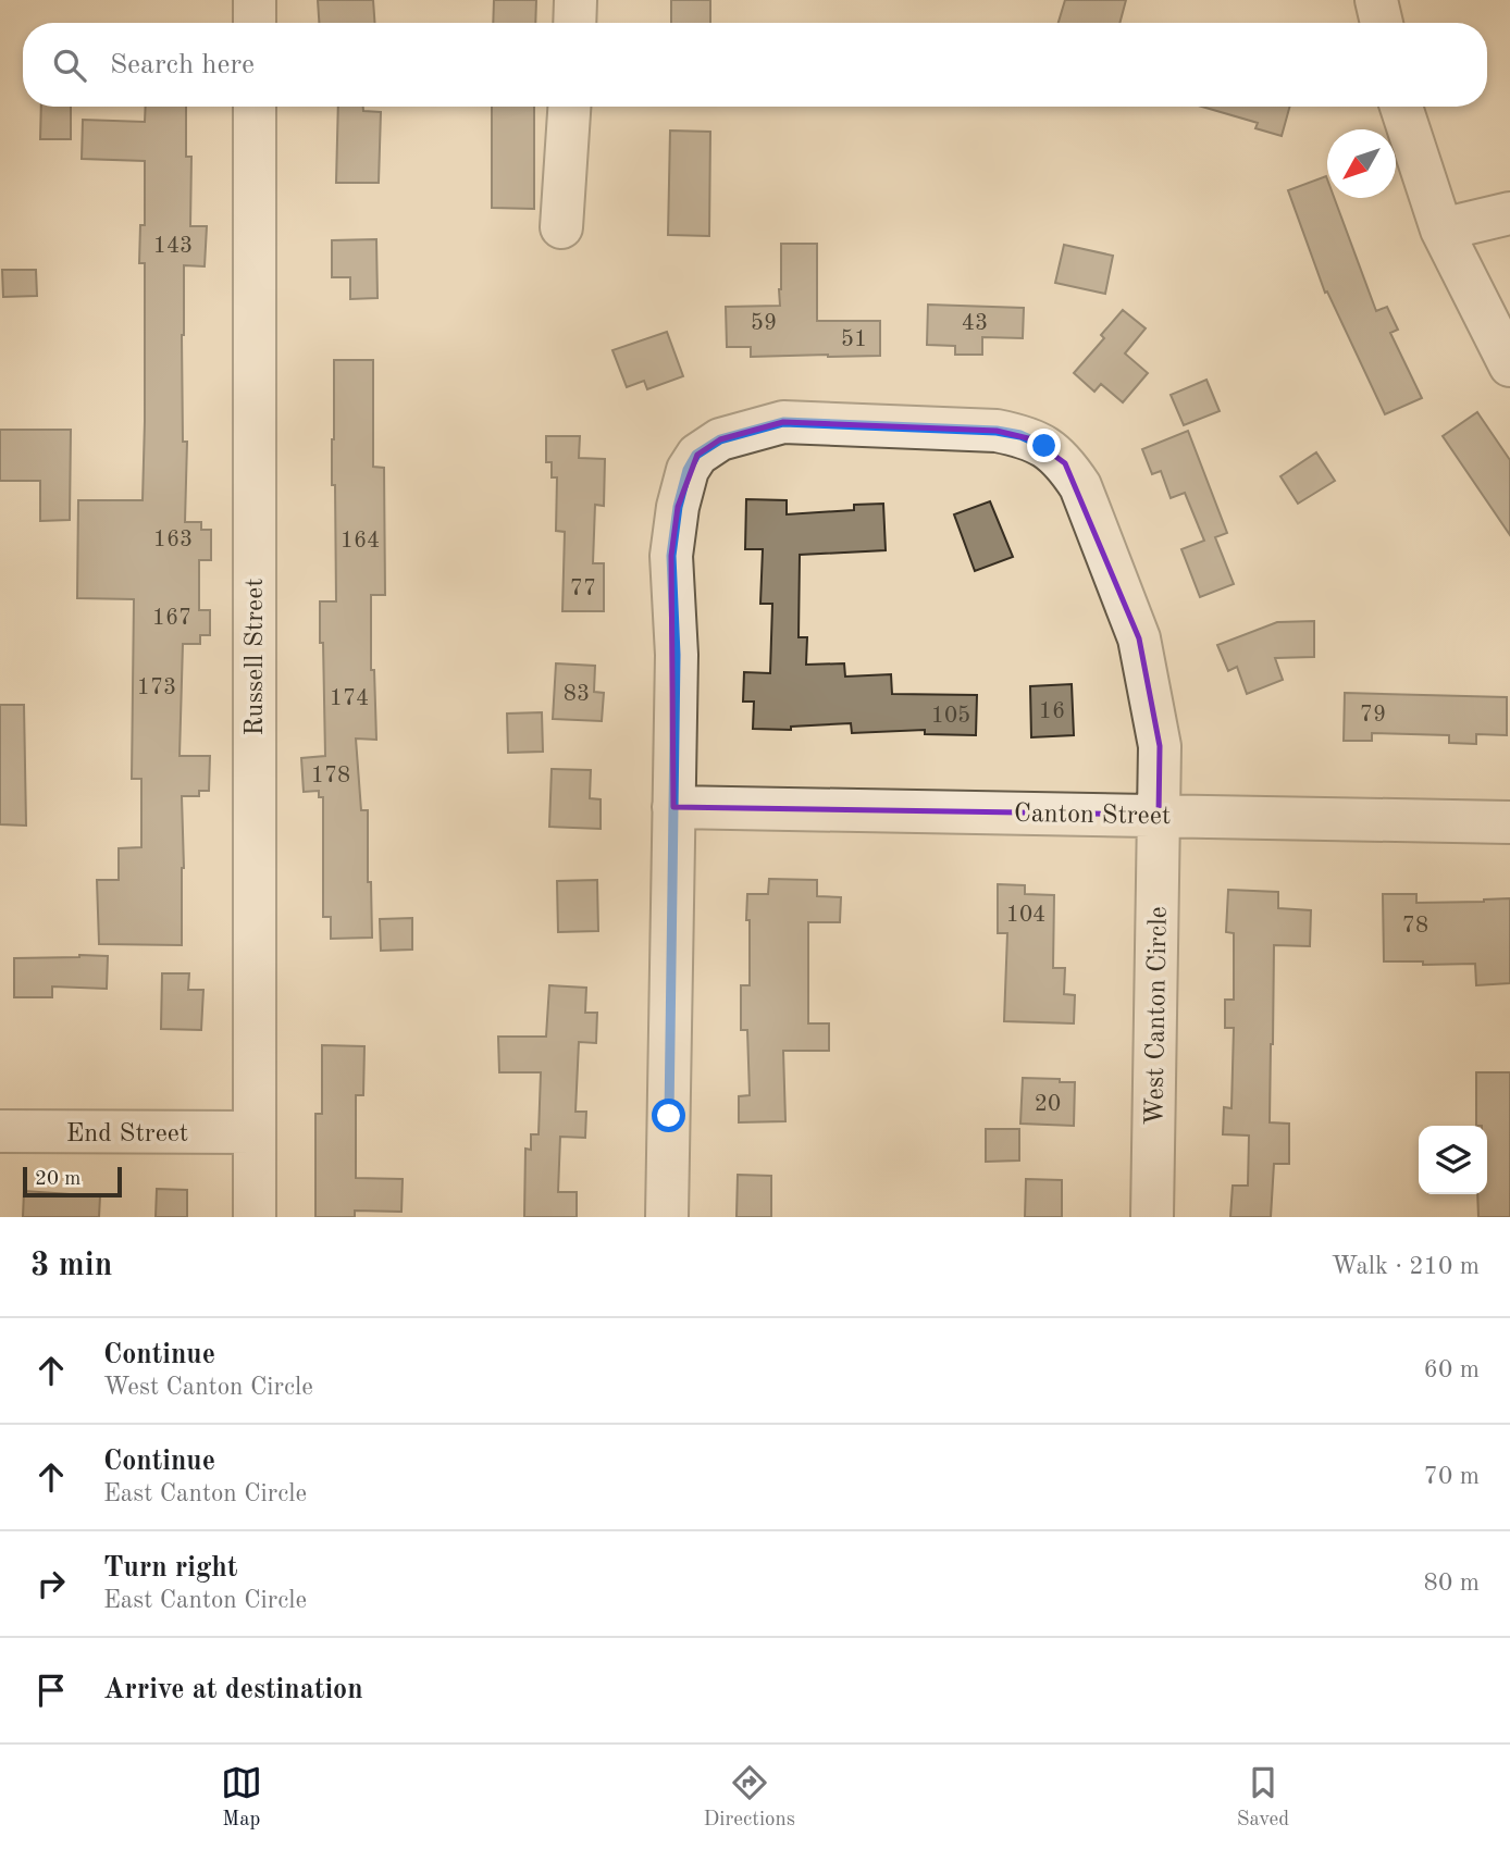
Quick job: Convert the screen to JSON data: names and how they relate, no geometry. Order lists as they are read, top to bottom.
{
  "streets": {
    "street": [
      "Russell Street",
      "Canton Street",
      "West Canton Circle",
      "End Street"
    ]
  },
  "crossings": [
    ["Russell Street", "End Street"],
    ["Canton Street", "West Canton Circle"]
  ],
  "house_numbers": [
    "143",
    "59",
    "43",
    "51",
    "163",
    "164",
    "77",
    "167",
    "173",
    "83",
    "174",
    "16",
    "79",
    "105",
    "178",
    "104",
    "78",
    "20"
  ],
  "scale_bar": "20 m",
  "north": "bottom left",
  "page": {
    "search": "Search here",
    "scale": "20 m",
    "heading": ["3 min", "Walk · 210 m"],
    "list": [
      ["Continue", "West Canton Circle", "60 m"],
      ["Continue", "East Canton Circle", "70 m"],
      ["Turn right", "East Canton Circle", "80 m"],
      "Arrive at destination"
    ],
    "nav": ["Map", "Directions", "Saved"]
  }
}
